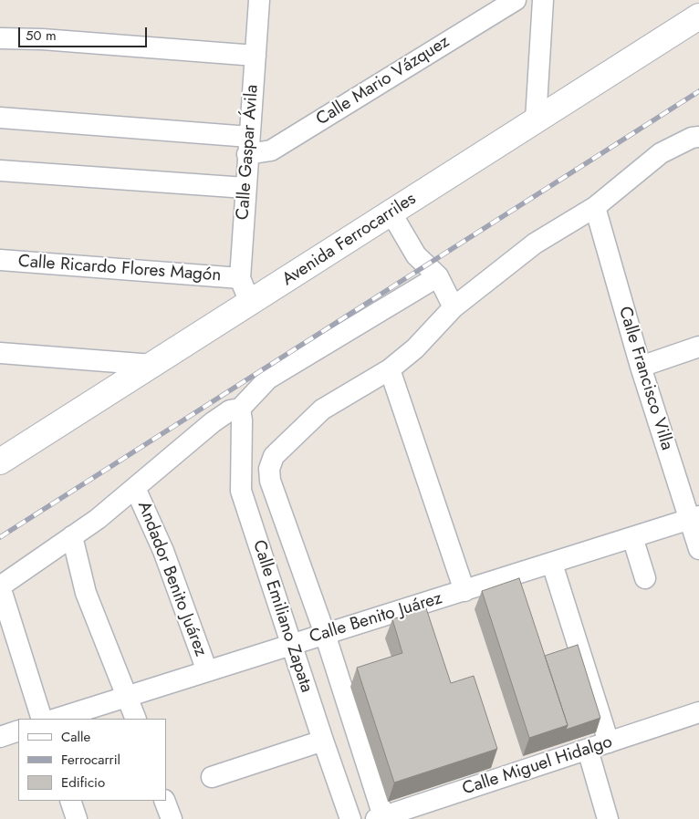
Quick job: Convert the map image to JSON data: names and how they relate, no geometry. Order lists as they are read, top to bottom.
{
  "streets": {
    "street": [
      "Calle Mario Vázquez",
      "Calle Gaspar Ávila",
      "Avenida Ferrocarriles",
      "Calle Ricardo Flores Magón",
      "Calle Francisco Villa",
      "Andador Benito Juárez",
      "Calle Emiliano Zapata",
      "Calle Benito Juárez",
      "Calle Miguel Hidalgo"
    ]
  },
  "crossings": [
    ["Calle Mario Vázquez", "Calle Gaspar Ávila"],
    ["Calle Gaspar Ávila", "Avenida Ferrocarriles"],
    ["Calle Gaspar Ávila", "Calle Ricardo Flores Magón"],
    ["Calle Francisco Villa", "Calle Benito Juárez"],
    ["Andador Benito Juárez", "Calle Benito Juárez"],
    ["Calle Emiliano Zapata", "Calle Benito Juárez"]
  ],
  "legend": ["Calle", "Ferrocarril", "Edificio"],
  "scale_bar": "50 m"
}
